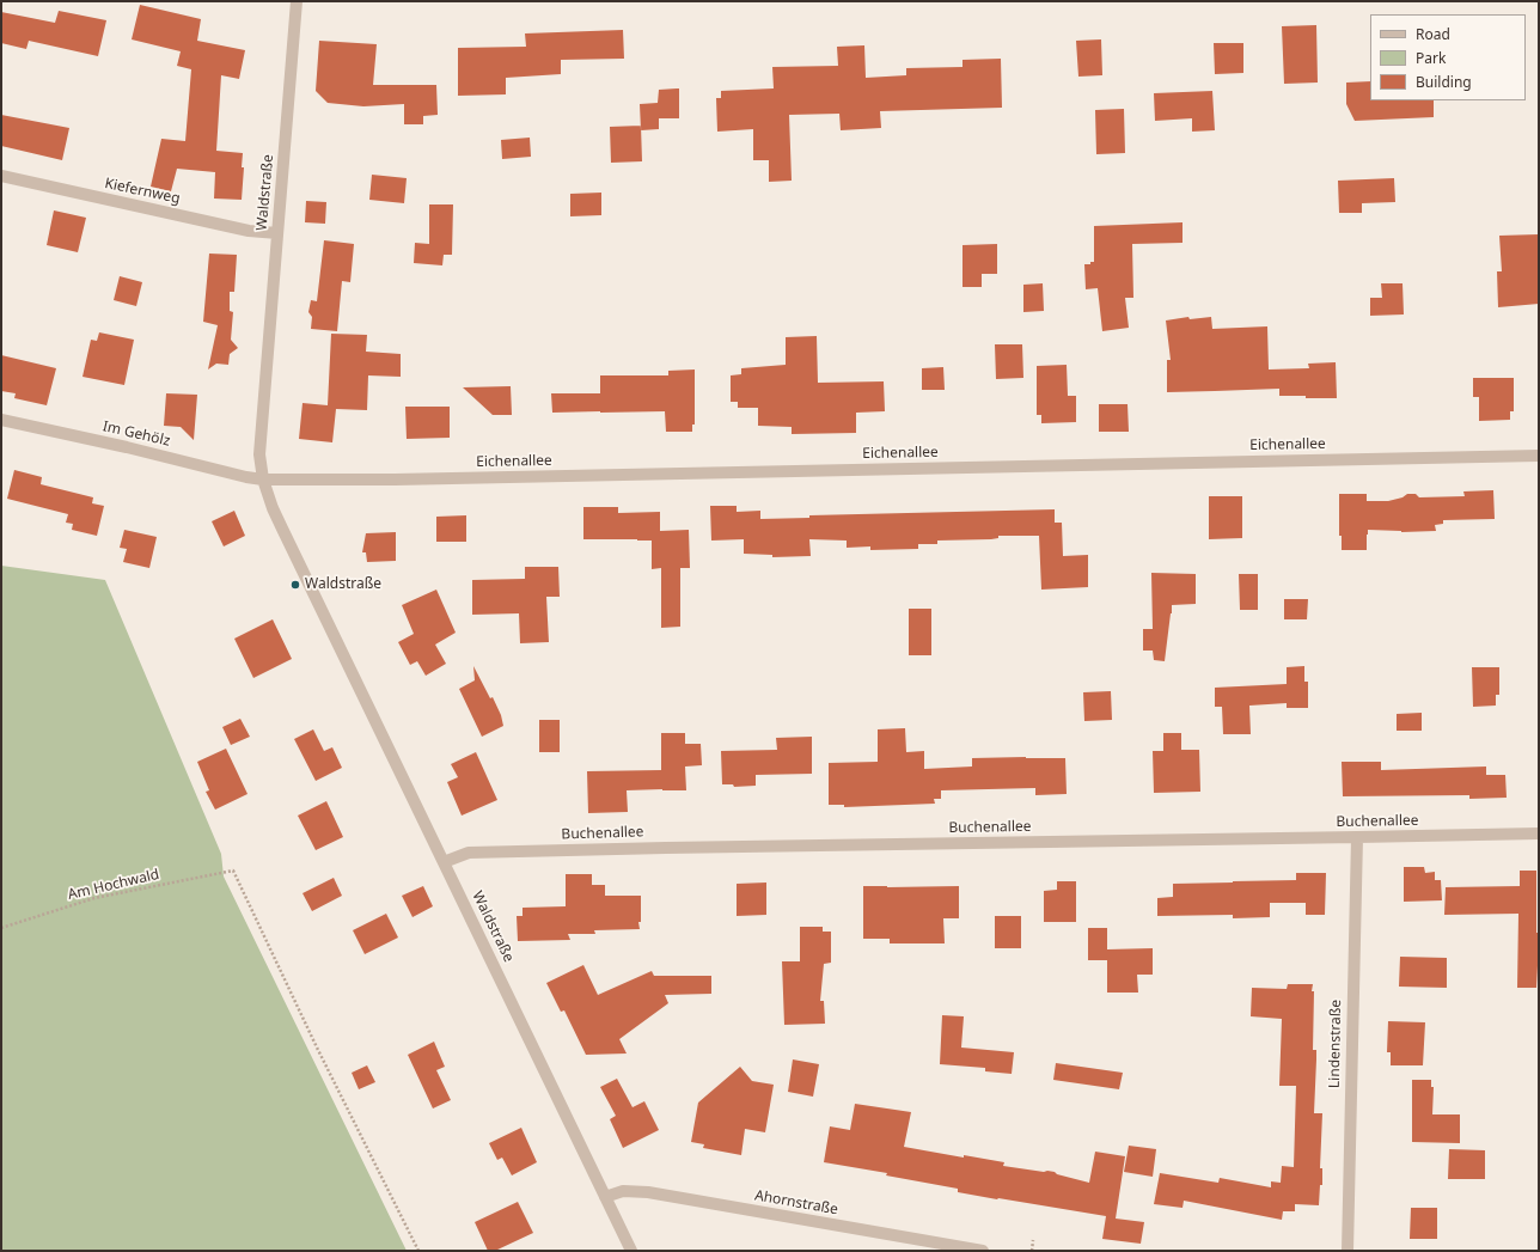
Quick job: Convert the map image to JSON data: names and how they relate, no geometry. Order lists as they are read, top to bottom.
{
  "streets": {
    "street": [
      "Kiefernweg",
      "Waldstraße",
      "Im Gehölz",
      "Eichenallee",
      "Buchenallee",
      "Lindenstraße",
      "Ahornstraße"
    ],
    "path": ["Am Hochwald"]
  },
  "crossings": [
    ["Kiefernweg", "Waldstraße"],
    ["Waldstraße", "Im Gehölz"],
    ["Waldstraße", "Eichenallee"],
    ["Waldstraße", "Buchenallee"],
    ["Waldstraße", "Ahornstraße"],
    ["Im Gehölz", "Eichenallee"],
    ["Buchenallee", "Lindenstraße"]
  ],
  "places": ["Waldstraße"],
  "legend": ["Road", "Park", "Building"]
}
